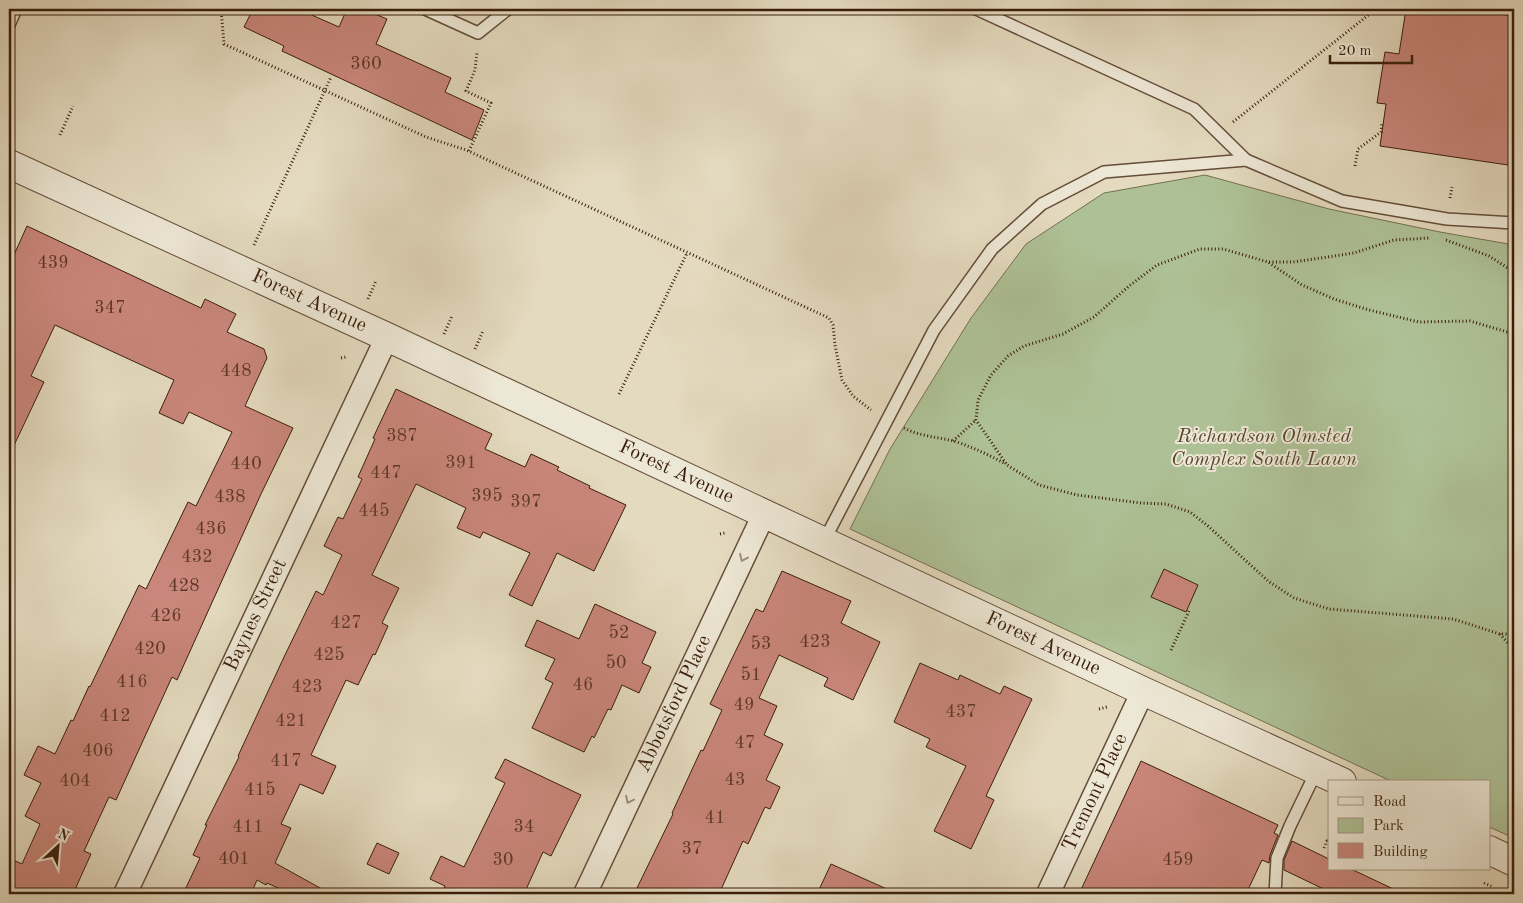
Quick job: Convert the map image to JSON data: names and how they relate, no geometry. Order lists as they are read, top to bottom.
{
  "streets": {
    "street": [
      "Forest Avenue",
      "Baynes Street",
      "Abbotsford Place",
      "Tremont Place"
    ]
  },
  "crossings": [
    ["Forest Avenue", "Baynes Street"],
    ["Forest Avenue", "Abbotsford Place"],
    ["Forest Avenue", "Tremont Place"]
  ],
  "one_way": ["Abbotsford Place"],
  "parks": ["Richardson Olmsted Complex South Lawn"],
  "house_numbers": [
    "360",
    "439",
    "347",
    "448",
    "387",
    "391",
    "440",
    "447",
    "395",
    "438",
    "397",
    "445",
    "436",
    "432",
    "428",
    "426",
    "427",
    "52",
    "423",
    "53",
    "420",
    "425",
    "50",
    "51",
    "416",
    "46",
    "423",
    "49",
    "437",
    "412",
    "421",
    "47",
    "406",
    "417",
    "43",
    "404",
    "415",
    "41",
    "411",
    "34",
    "37",
    "401",
    "30",
    "459"
  ],
  "legend": ["Road", "Park", "Building"],
  "scale_bar": "20 m",
  "north": "top right"
}
